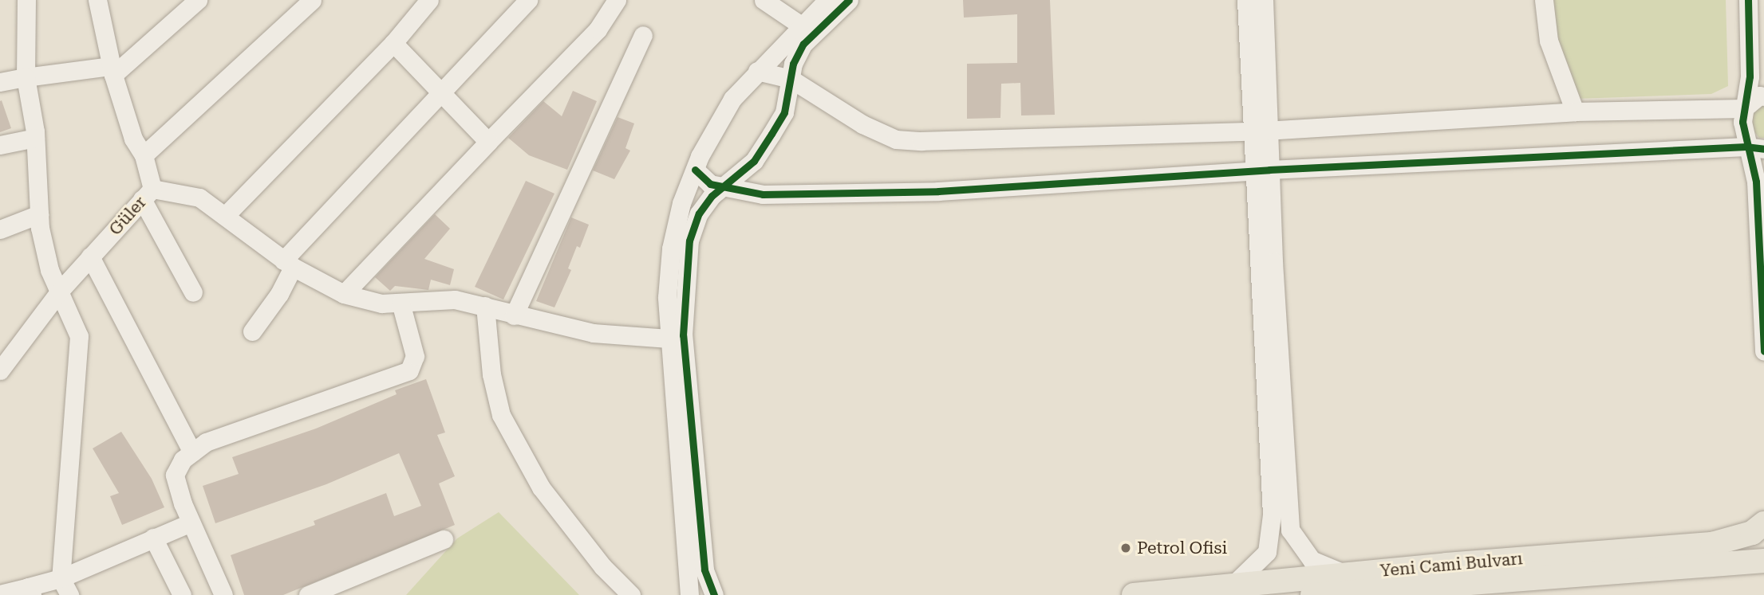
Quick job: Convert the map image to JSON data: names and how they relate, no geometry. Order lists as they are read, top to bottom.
{
  "streets": {
    "main road": ["Yeni Cami Bulvarı"],
    "street": ["Güler"]
  },
  "places": ["Petrol Ofisi"]
}
